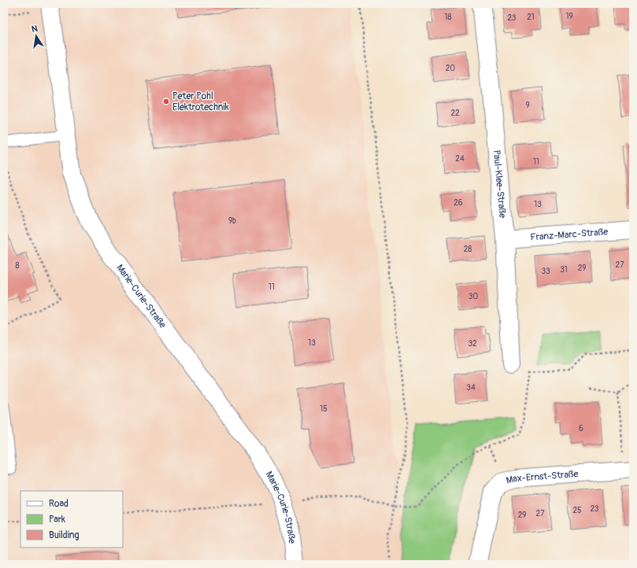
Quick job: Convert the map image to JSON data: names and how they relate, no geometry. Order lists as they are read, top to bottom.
{
  "streets": {
    "street": [
      "Paul-Klee-Straße",
      "Franz-Marc-Straße",
      "Marie-Curie-Straße",
      "Max-Ernst-Straße"
    ]
  },
  "crossings": [
    ["Paul-Klee-Straße", "Franz-Marc-Straße"]
  ],
  "places": ["Peter Pohl Elektrotechnik"],
  "house_numbers": [
    "19",
    "18",
    "21",
    "23",
    "20",
    "9",
    "22",
    "24",
    "11",
    "26",
    "13",
    "9b",
    "28",
    "27",
    "8",
    "29",
    "31",
    "33",
    "11",
    "30",
    "13",
    "32",
    "34",
    "15",
    "6",
    "23",
    "25",
    "27",
    "29"
  ],
  "legend": ["Road", "Park", "Building"],
  "north": "top"
}
